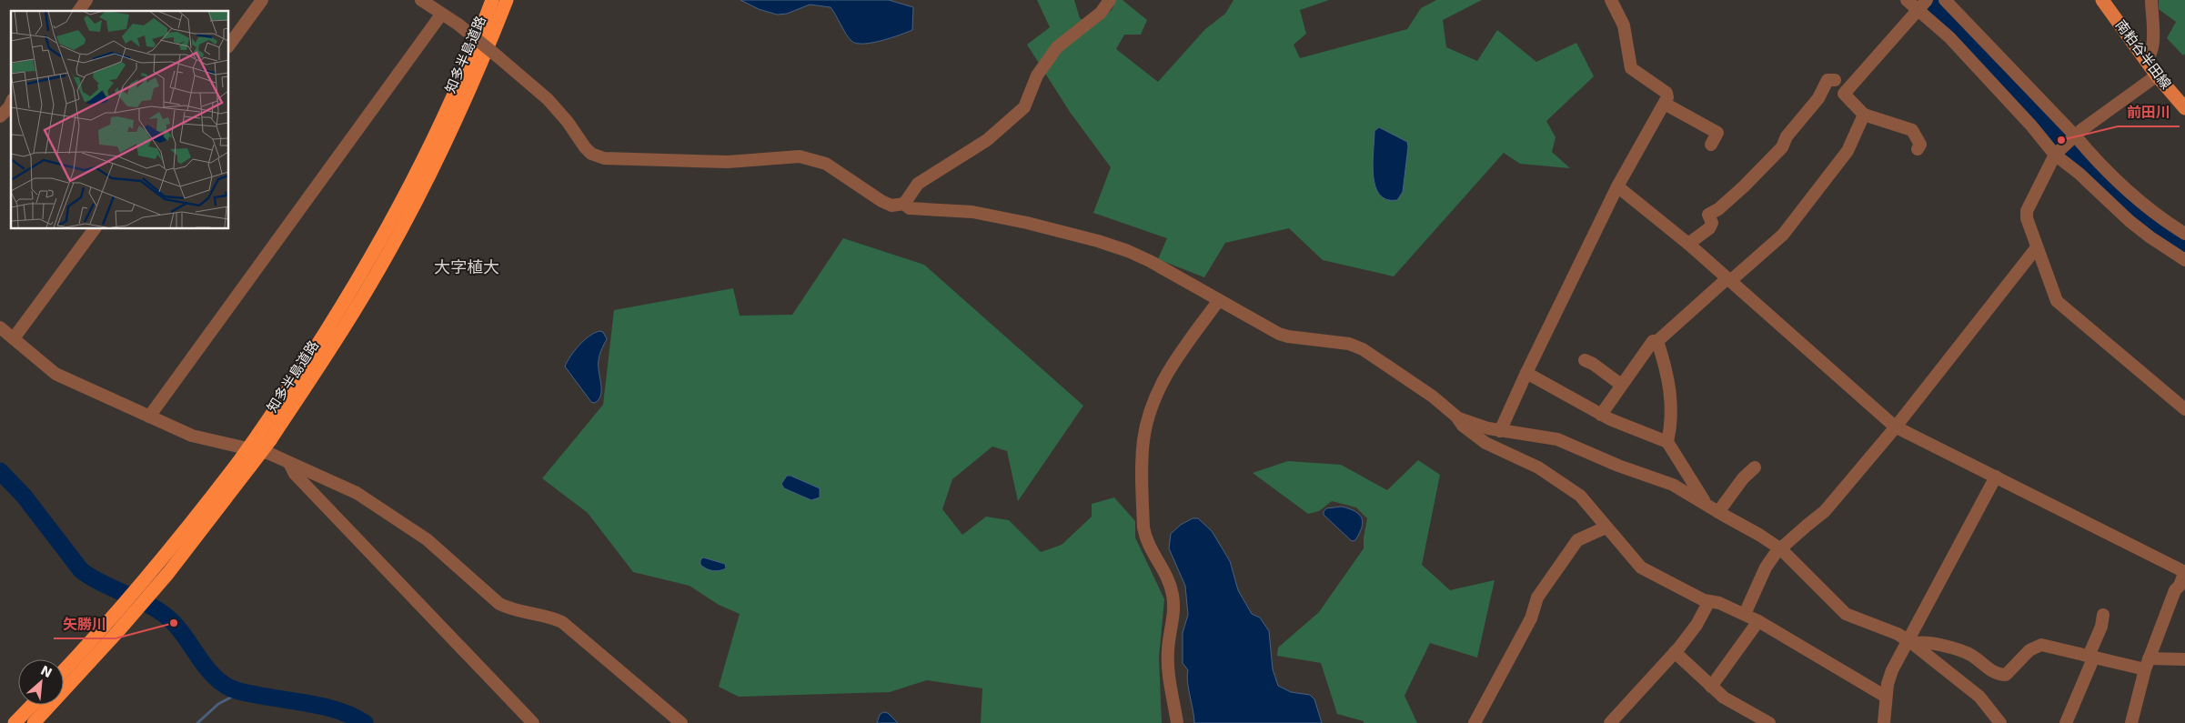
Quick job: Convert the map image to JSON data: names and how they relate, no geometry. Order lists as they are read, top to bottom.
{
  "streets": {
    "highway": ["知多半島道路"],
    "main road": ["南粕谷半田線"]
  },
  "districts": ["大字植大"],
  "places": ["前田川", "矢勝川"],
  "north": "top right"
}
